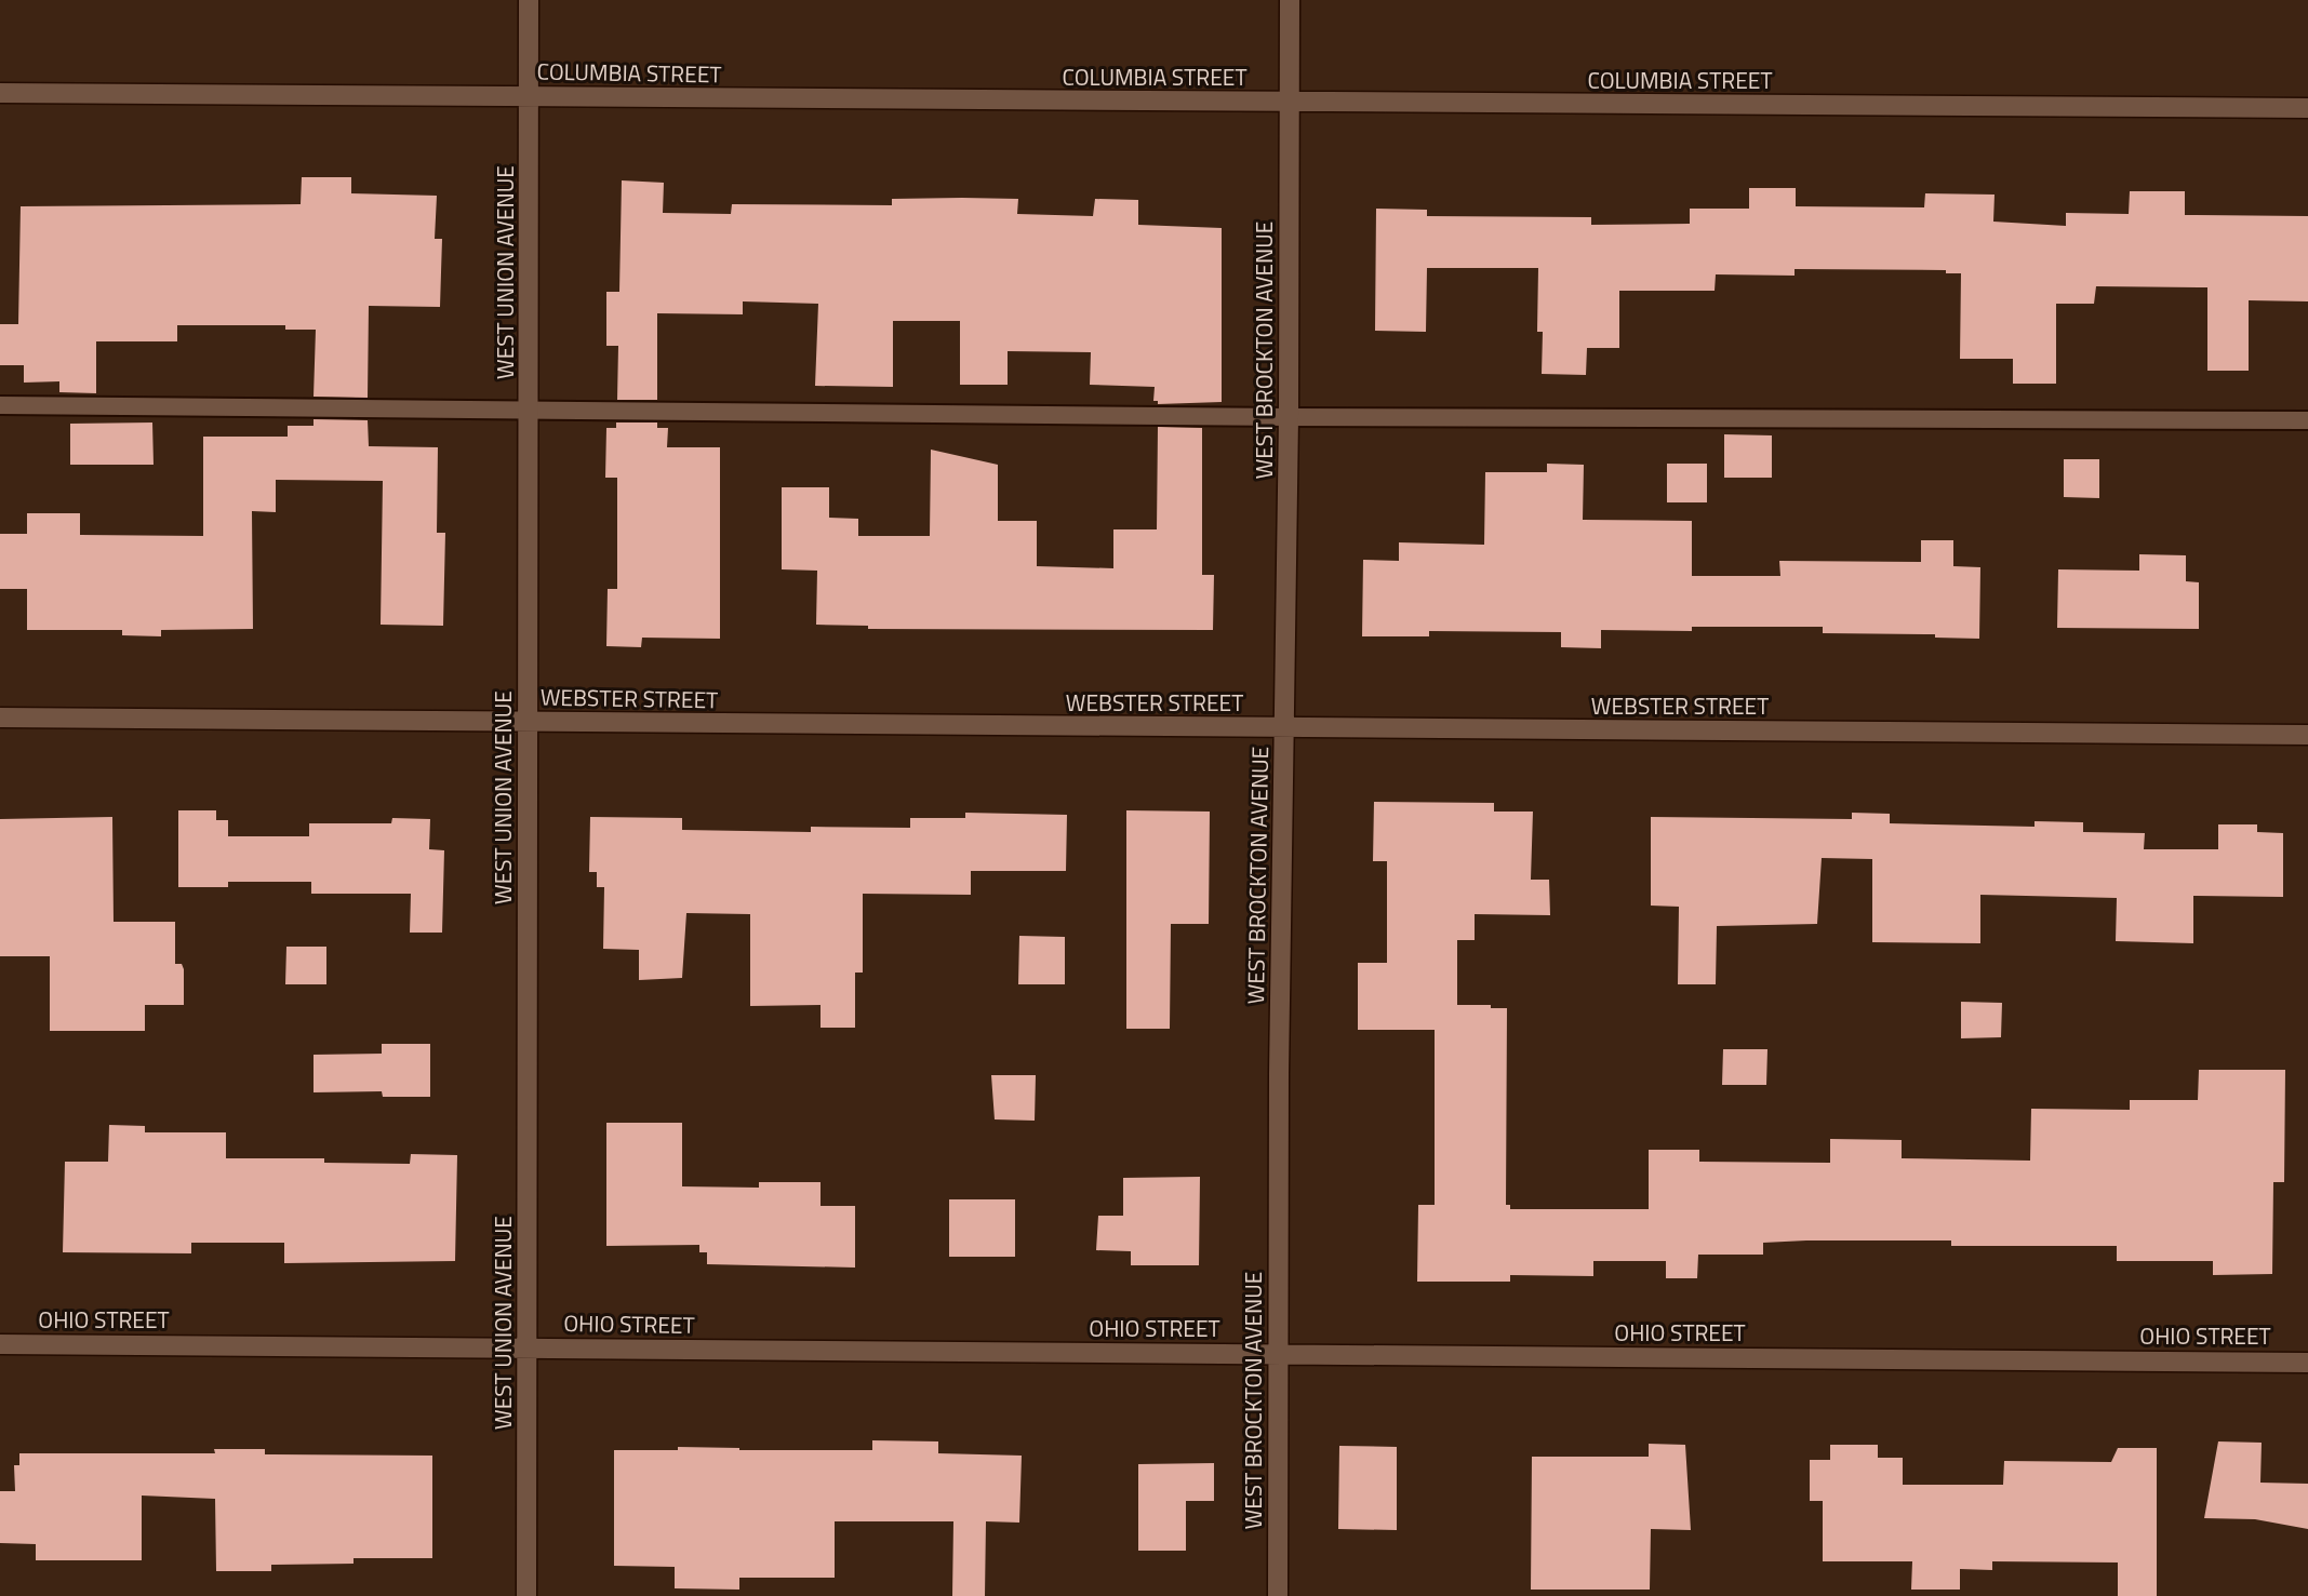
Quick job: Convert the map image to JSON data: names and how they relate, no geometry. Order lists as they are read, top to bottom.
{
  "streets": {
    "street": [
      "COLUMBIA STREET",
      "WEST UNION AVENUE",
      "WEST BROCKTON AVENUE",
      "WEBSTER STREET",
      "OHIO STREET"
    ]
  },
  "crossings": [
    ["COLUMBIA STREET", "WEST UNION AVENUE"],
    ["COLUMBIA STREET", "WEST BROCKTON AVENUE"],
    ["WEST UNION AVENUE", "WEBSTER STREET"],
    ["WEST UNION AVENUE", "OHIO STREET"],
    ["WEST BROCKTON AVENUE", "WEBSTER STREET"],
    ["WEST BROCKTON AVENUE", "OHIO STREET"]
  ]
}
